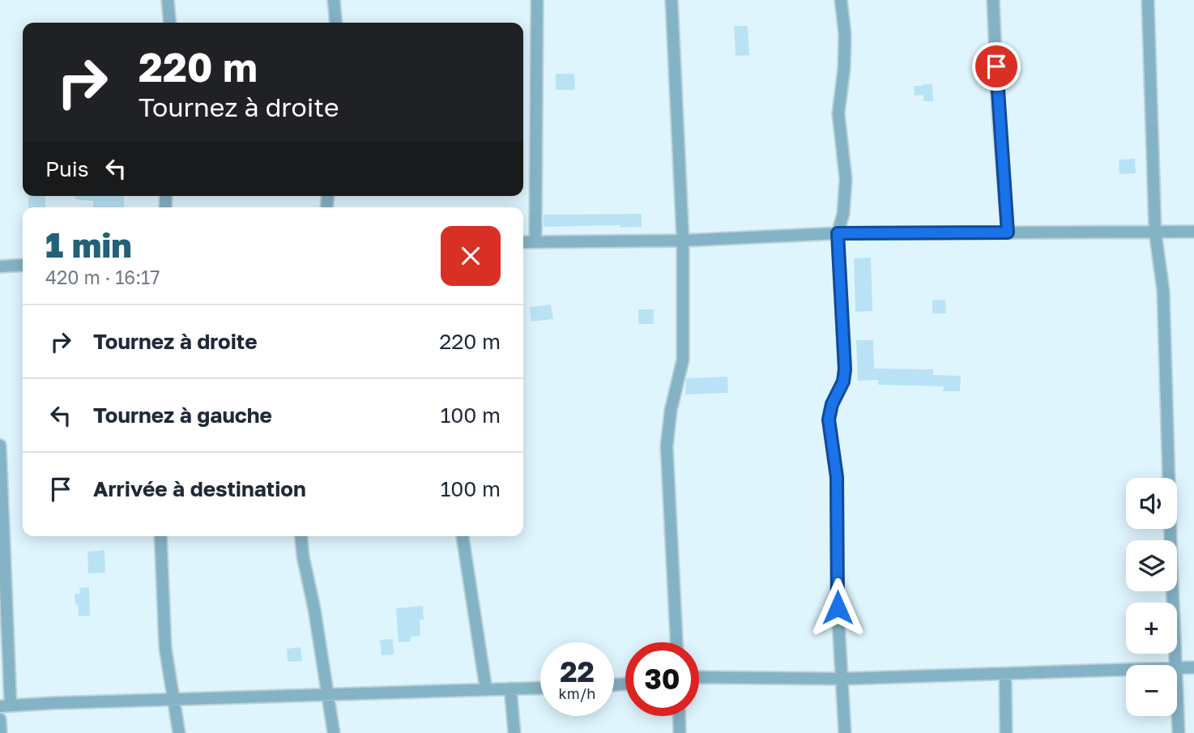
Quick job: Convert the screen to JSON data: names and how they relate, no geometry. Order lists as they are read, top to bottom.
{
  "page": {
    "turn": ["220 m", "Tournez à droite"],
    "then": "Puis",
    "heading": ["1 min", "420 m · 16:17"],
    "list": [
      {
        "name": "Tournez à droite",
        "value": "220 m"
      },
      {
        "name": "Tournez à gauche",
        "value": "100 m"
      },
      {
        "name": "Arrivée à destination",
        "value": "100 m"
      }
    ],
    "map_buttons": ["+", "−"],
    "speed": "22 km/h",
    "limit": "30"
  }
}
